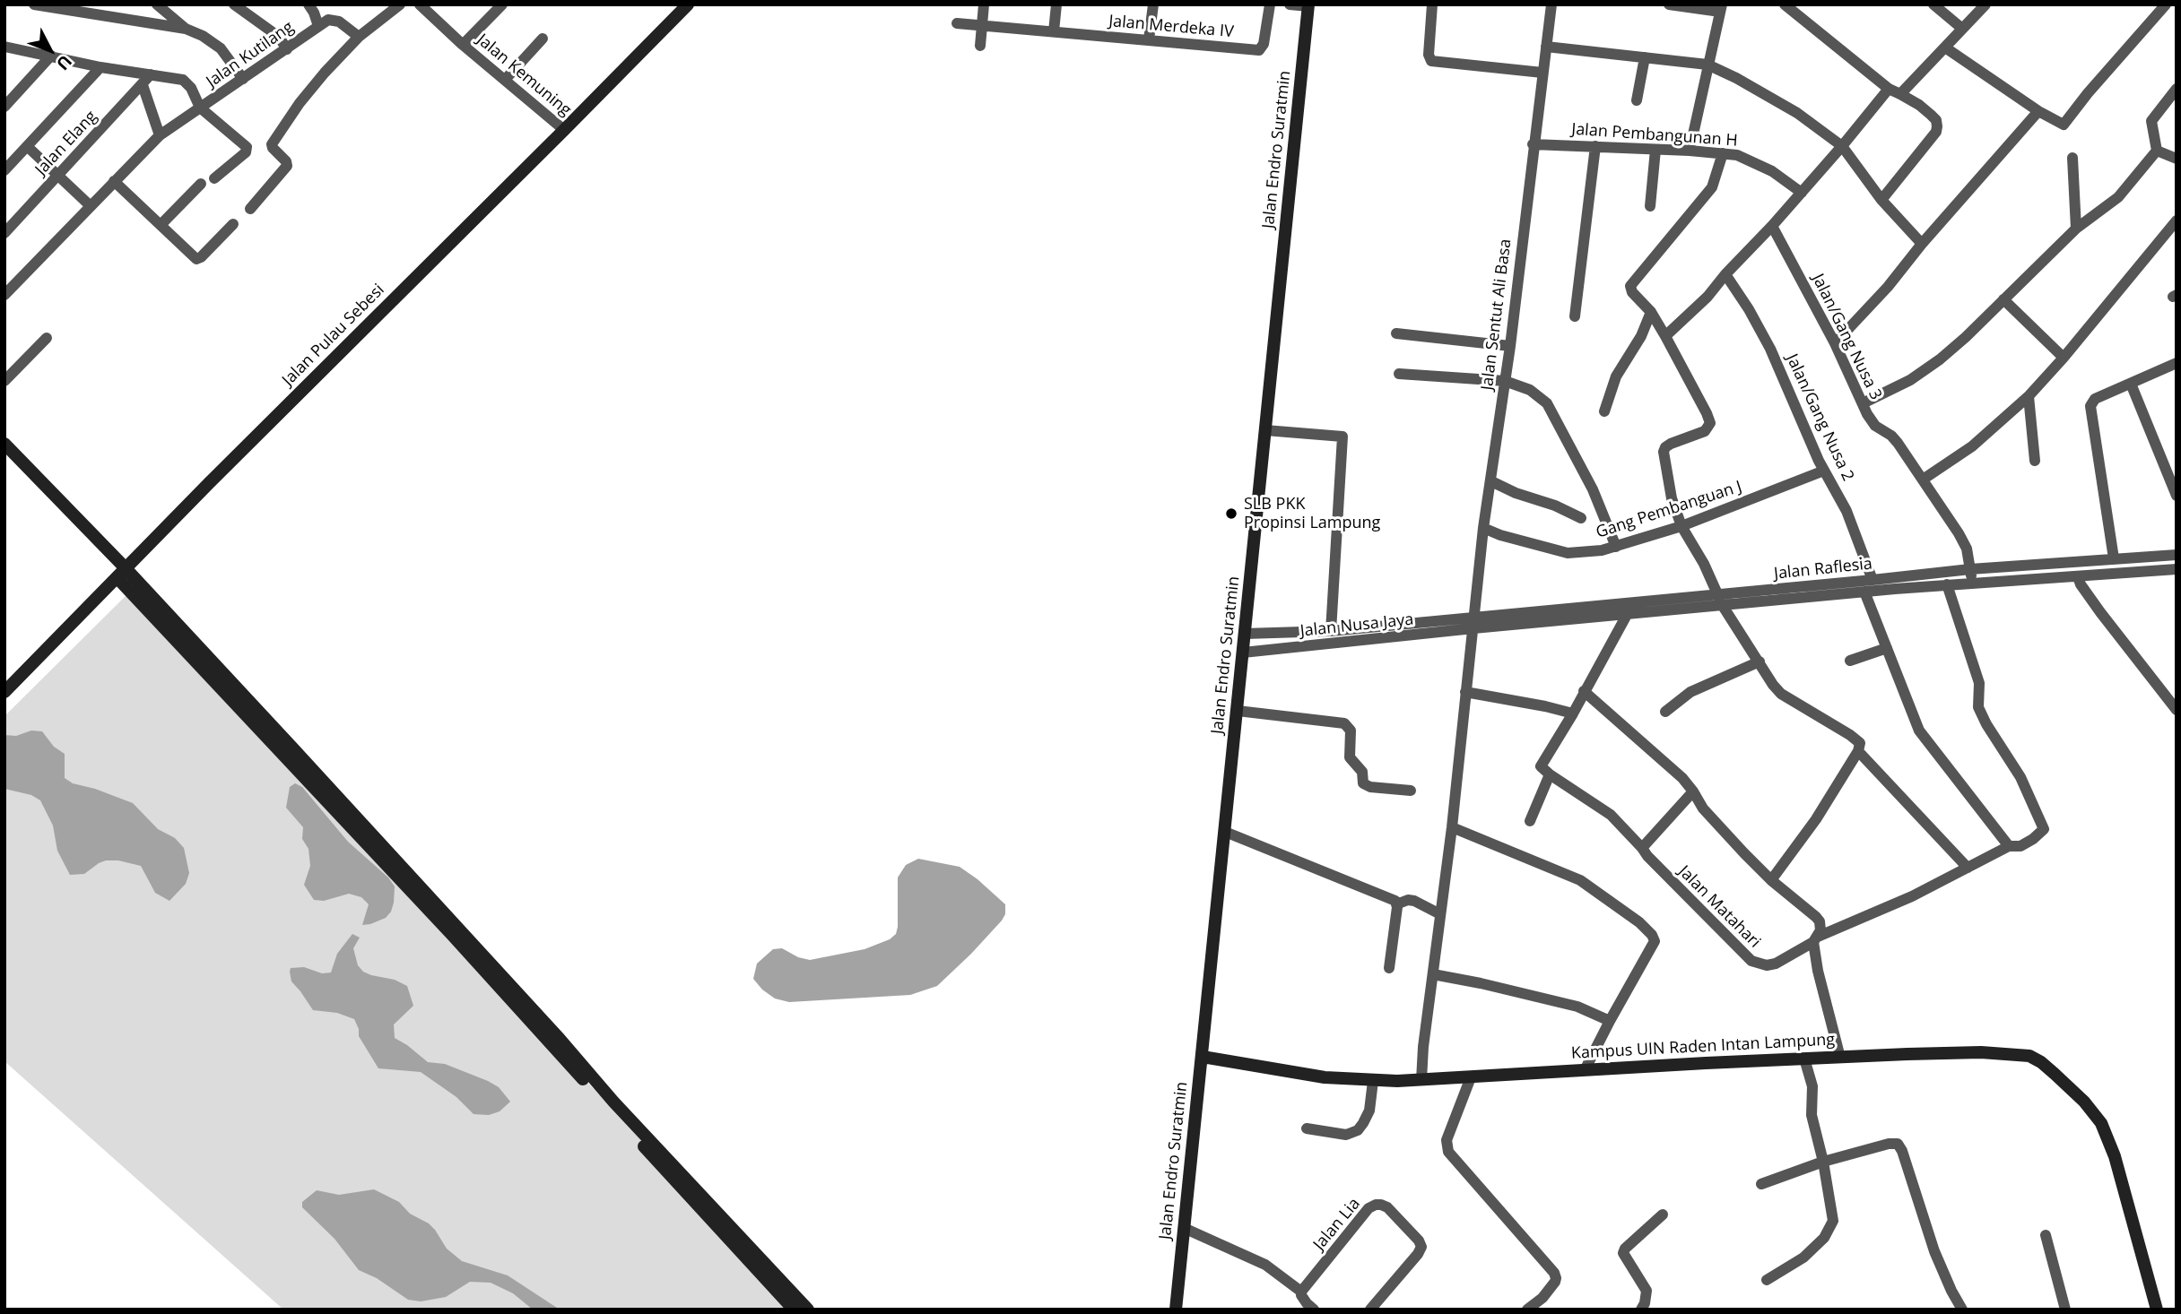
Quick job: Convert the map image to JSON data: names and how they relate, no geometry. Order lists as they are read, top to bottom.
{
  "streets": {
    "street": [
      "Jalan Merdeka IV",
      "Jalan Kutilang",
      "Jalan Kemuning",
      "Jalan Pembangunan H",
      "Jalan Elang",
      "Jalan Endro Suratmin",
      "Jalan Sentut Ali Basa",
      "Jalan Pulau Sebesi",
      "Jalan/Gang Nusa 3",
      "Jalan/Gang Nusa 2",
      "Gang Pembanguan J",
      "Jalan Raflesia",
      "Jalan Nusa Jaya",
      "Jalan Matahari",
      "Kampus UIN Raden Intan Lampung",
      "Jalan Lia"
    ]
  },
  "crossings": [
    ["Jalan Kemuning", "Jalan Pulau Sebesi"],
    ["Jalan Pembangunan H", "Jalan Sentut Ali Basa"],
    ["Jalan Endro Suratmin", "Jalan Nusa Jaya"],
    ["Jalan Endro Suratmin", "Kampus UIN Raden Intan Lampung"],
    ["Jalan Sentut Ali Basa", "Gang Pembanguan J"],
    ["Jalan Sentut Ali Basa", "Jalan Raflesia"],
    ["Jalan Sentut Ali Basa", "Jalan Nusa Jaya"],
    ["Jalan Sentut Ali Basa", "Kampus UIN Raden Intan Lampung"],
    ["Jalan/Gang Nusa 3", "Jalan Raflesia"],
    ["Jalan/Gang Nusa 2", "Gang Pembanguan J"],
    ["Jalan/Gang Nusa 2", "Jalan Raflesia"],
    ["Jalan Raflesia", "Jalan Nusa Jaya"],
    ["Jalan Raflesia", "Jalan Matahari"]
  ],
  "places": ["SLB PKK Propinsi Lampung"],
  "north": "bottom right"
}
